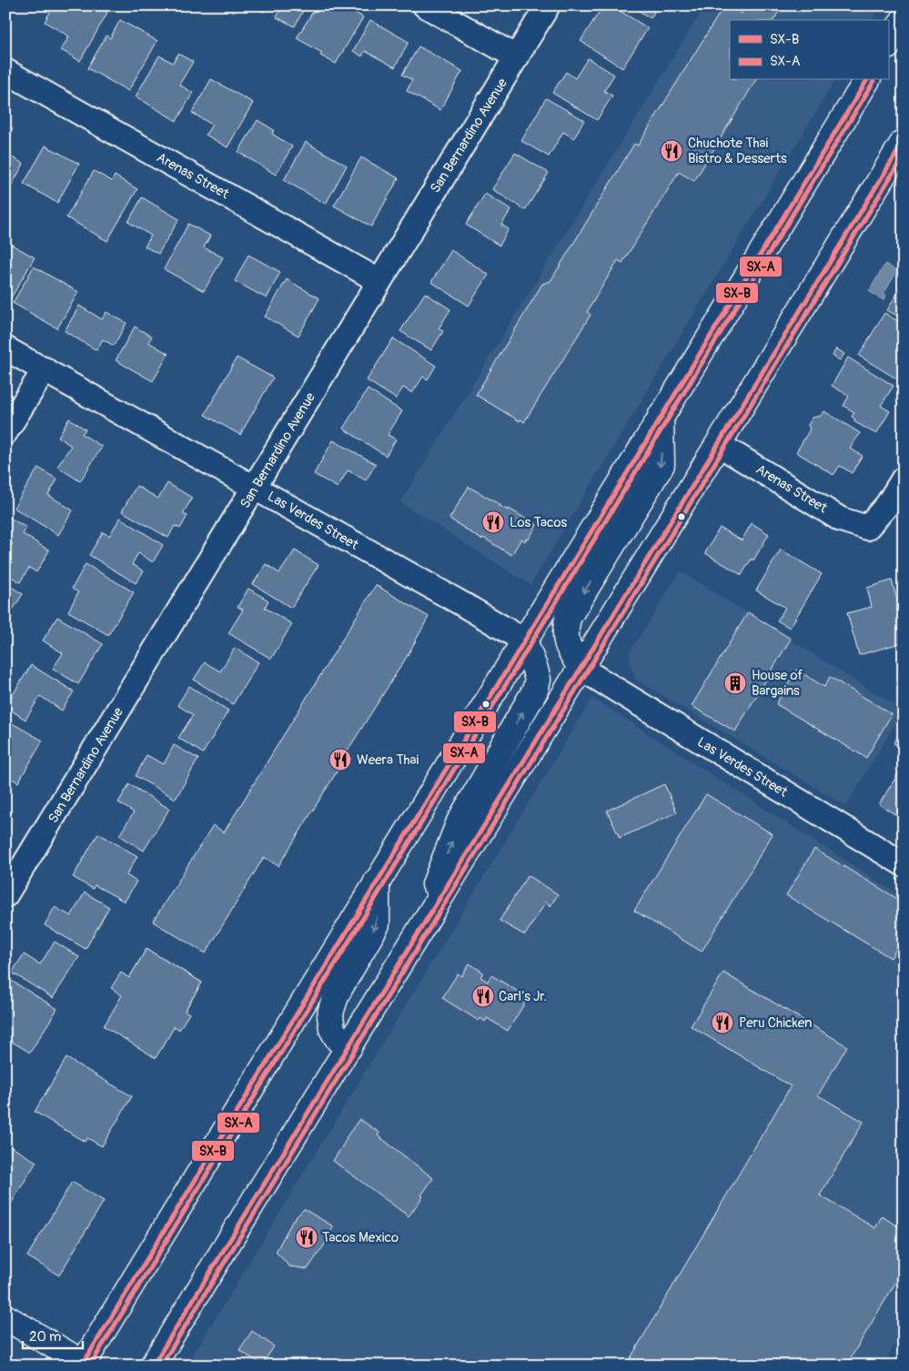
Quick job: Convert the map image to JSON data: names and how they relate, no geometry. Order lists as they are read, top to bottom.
{
  "streets": {
    "street": ["San Bernardino Avenue", "Arenas Street", "Las Verdes Street"]
  },
  "crossings": [
    ["San Bernardino Avenue", "Arenas Street"],
    ["San Bernardino Avenue", "Las Verdes Street"]
  ],
  "places": {
    "restaurant": [
      "Chuchote Thai Bistro & Desserts",
      "Los Tacos",
      "Weera Thai",
      "Carl's Jr.",
      "Peru Chicken",
      "Tacos Mexico"
    ],
    "building": ["House of Bargains"]
  },
  "lines": ["transit line SX-B", "transit line SX-A"],
  "legend": ["SX-B", "SX-A"],
  "scale_bar": "20 m"
}
